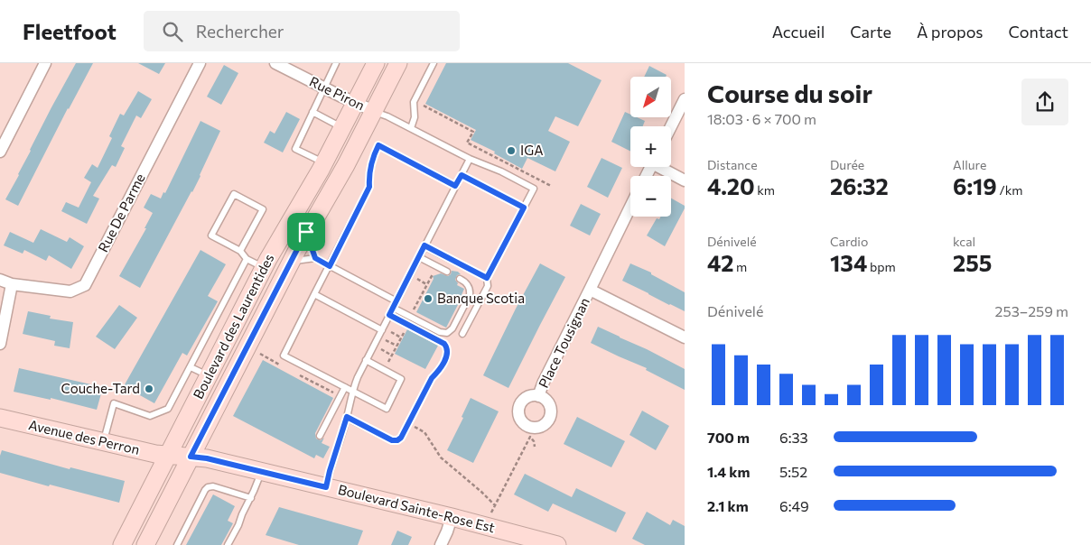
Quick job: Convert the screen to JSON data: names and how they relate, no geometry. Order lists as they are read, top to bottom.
{
  "streets": {
    "main road": ["Boulevard des Laurentides", "Avenue des Perron", "Boulevard Sainte-Rose Est"],
    "street": ["Rue Piron", "Rue De Parme", "Place Tousignan"]
  },
  "crossings": [
    ["Rue Piron", "Boulevard des Laurentides"],
    ["Boulevard des Laurentides", "Avenue des Perron"],
    ["Boulevard des Laurentides", "Boulevard Sainte-Rose Est"],
    ["Avenue des Perron", "Boulevard Sainte-Rose Est"]
  ],
  "places": ["IGA", "Banque Scotia", "Couche-Tard"],
  "north": "bottom left",
  "page": {
    "header": "Fleetfoot",
    "search": "Rechercher",
    "nav": [
      "Accueil",
      "Carte",
      "À propos",
      "Contact"
    ],
    "heading": ["Course du soir", "18:03 · 6 × 700 m"],
    "map_buttons": ["+", "−"],
    "stats": [
      ["Distance", "4.20 km"],
      ["Durée", "26:32"],
      ["Allure", "6:19 /km"],
      ["Dénivelé", "42 m"],
      ["Cardio", "134 bpm"],
      ["kcal", "255"]
    ],
    "chart": ["Dénivelé", "253–259 m"],
    "list": [
      {
        "name": "700 m",
        "note": "6:33"
      },
      {
        "name": "1.4 km",
        "note": "5:52"
      },
      {
        "name": "2.1 km",
        "note": "6:49"
      }
    ]
  }
}
